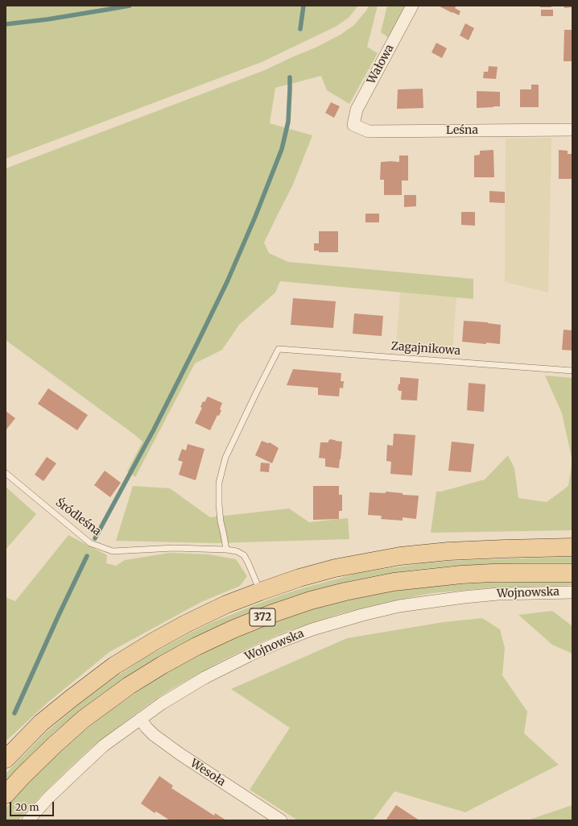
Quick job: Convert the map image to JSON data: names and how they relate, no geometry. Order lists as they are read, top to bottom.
{
  "streets": {
    "main road": ["372"],
    "street": [
      "Wałowa",
      "Leśna",
      "Wojnowska",
      "Wesoła"
    ],
    "lane": ["Zagajnikowa", "Śródleśna"]
  },
  "crossings": [
    ["Wałowa", "Leśna"],
    ["Zagajnikowa", "Śródleśna"],
    ["Śródleśna", "372"],
    ["Wojnowska", "Wesoła"]
  ],
  "scale_bar": "20 m"
}
